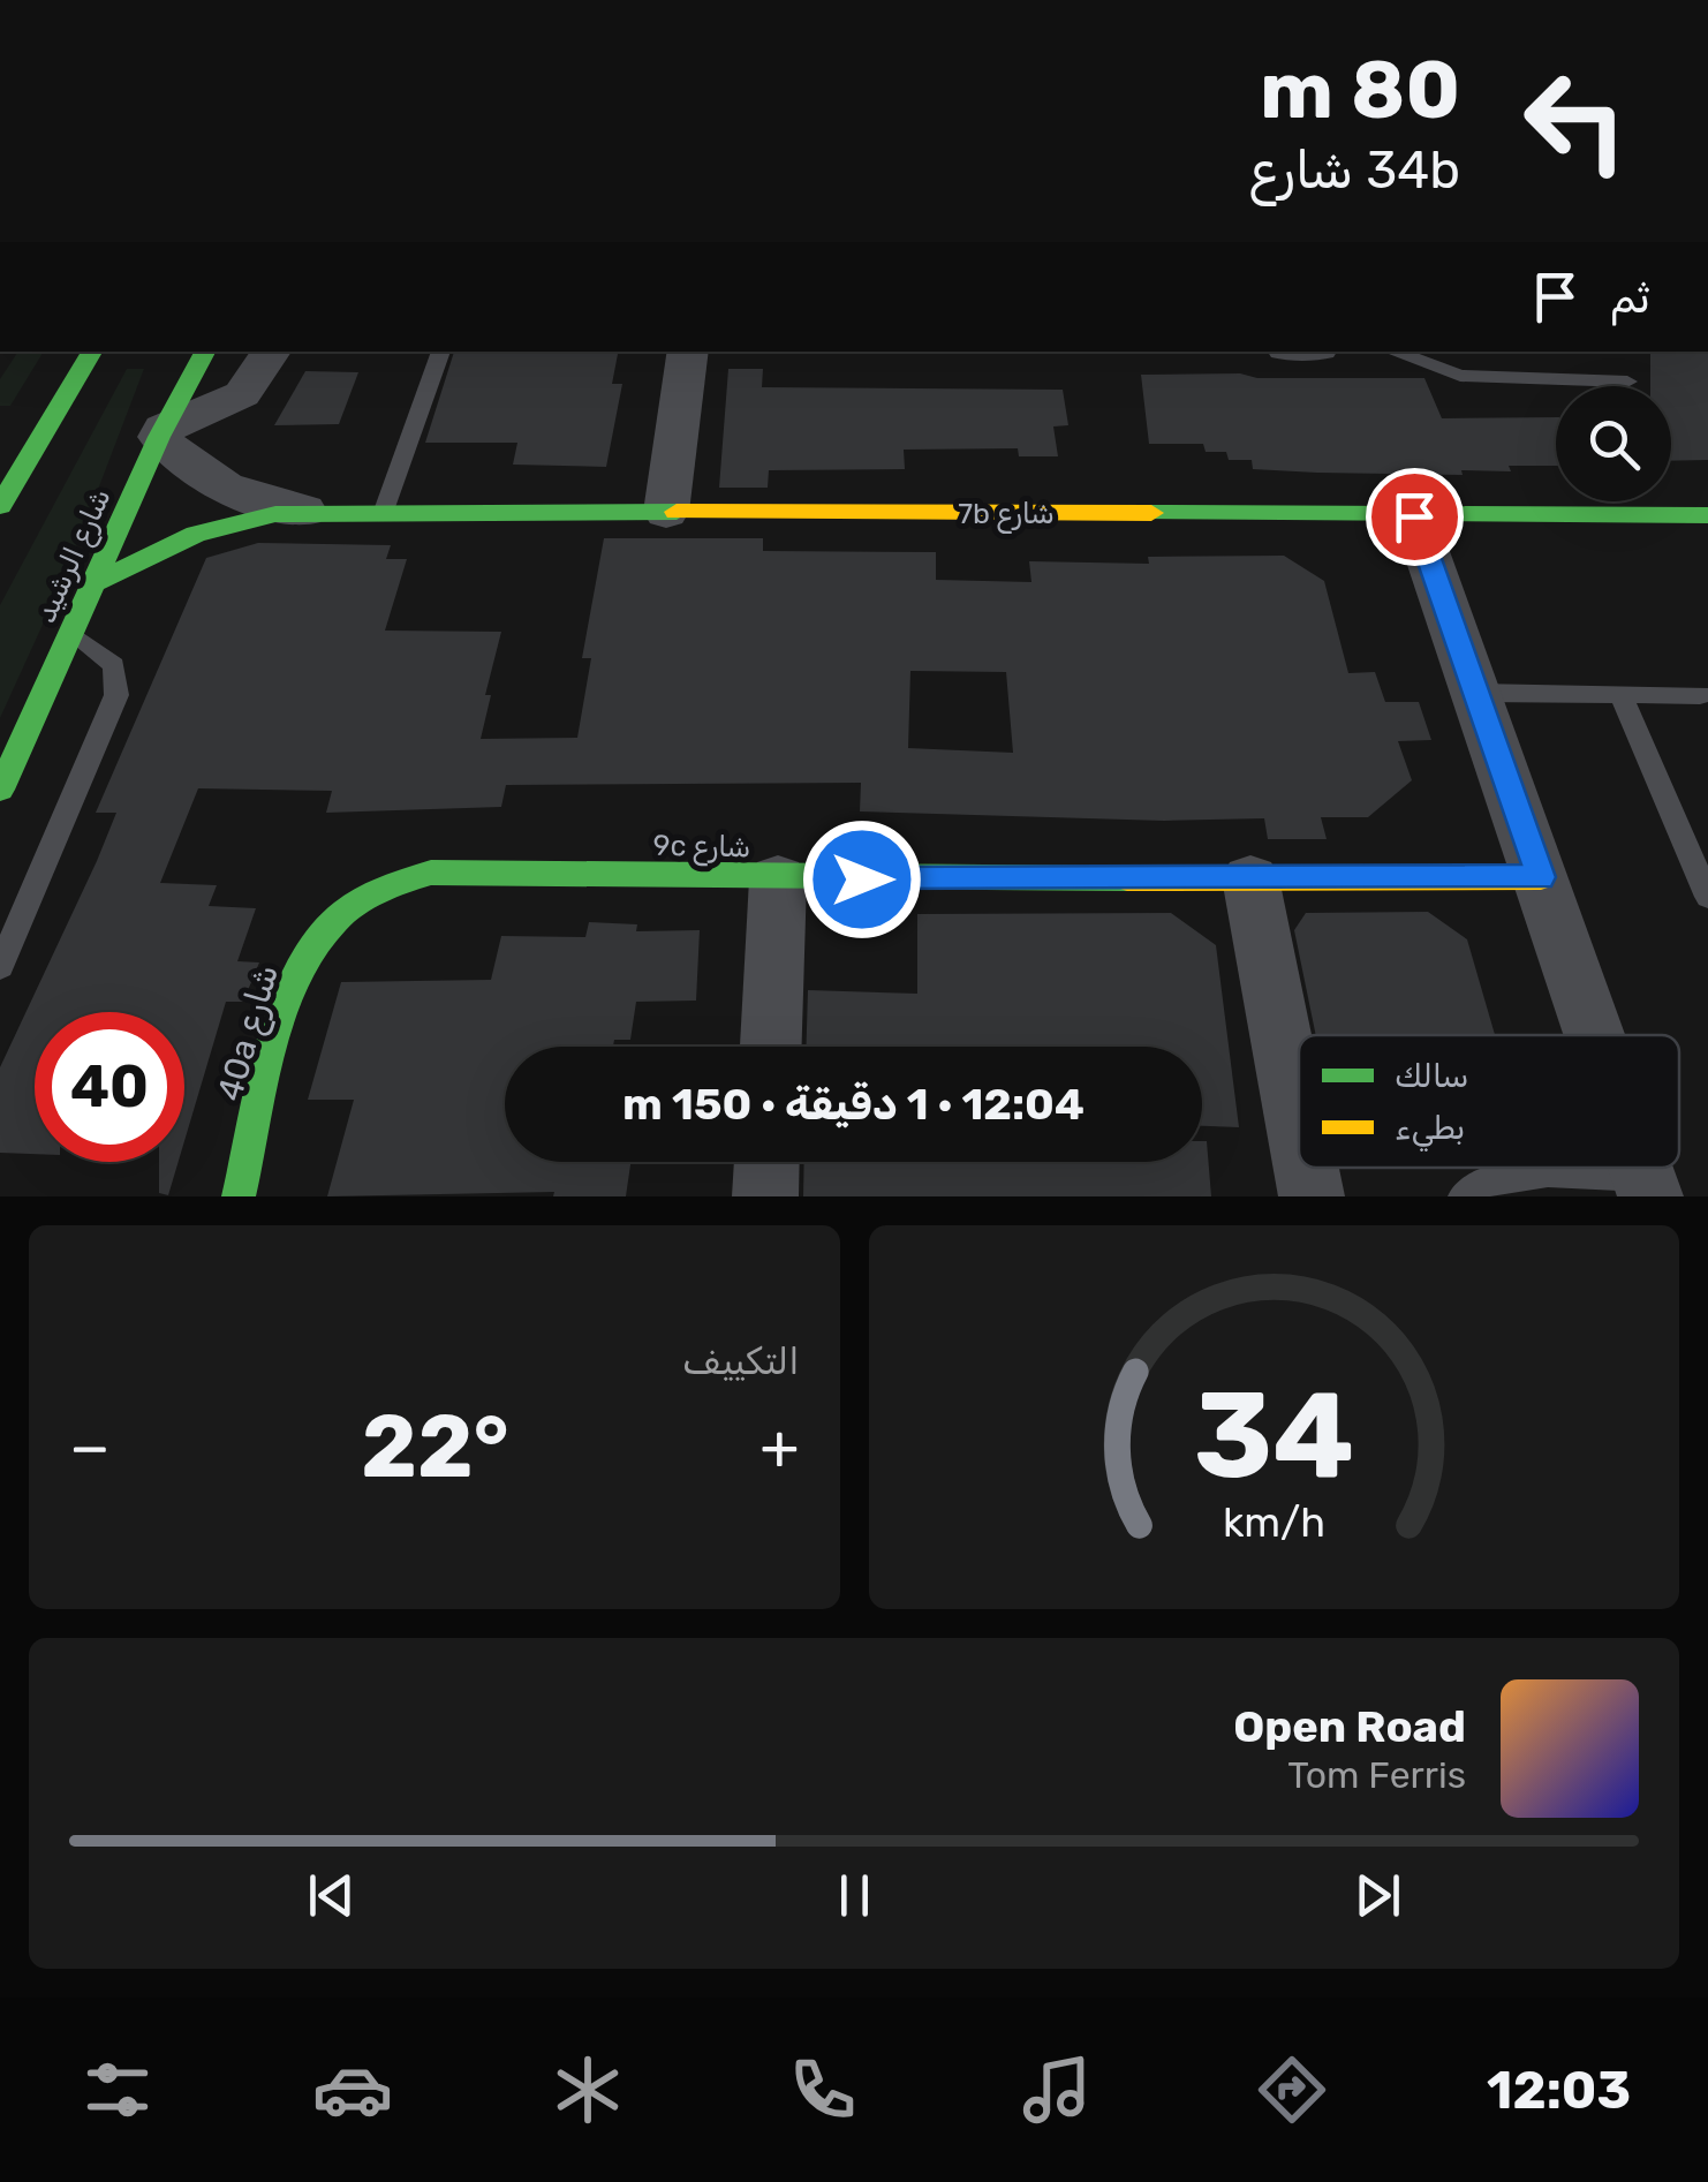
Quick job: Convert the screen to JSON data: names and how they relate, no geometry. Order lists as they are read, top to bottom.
{
  "streets": {
    "street": [
      "7b شارع",
      "شارع الرشيد",
      "9c شارع",
      "40a شارع"
    ]
  },
  "crossings": [
    ["7b شارع", "شارع الرشيد"],
    ["9c شارع", "40a شارع"]
  ],
  "legend": ["سالك", "بطيء"],
  "page": {
    "turn": ["80 m", "34b شارع"],
    "then": "ثم",
    "limit": "40",
    "trip": "12:04 · 1 دقيقة · 150 m",
    "tile": "التكييف",
    "heat": ["−", "22°", "+"],
    "song": ["Open Road", "Tom Ferris"],
    "tabs": "12:03",
    "gauge": ["34", "km/h"]
  }
}
